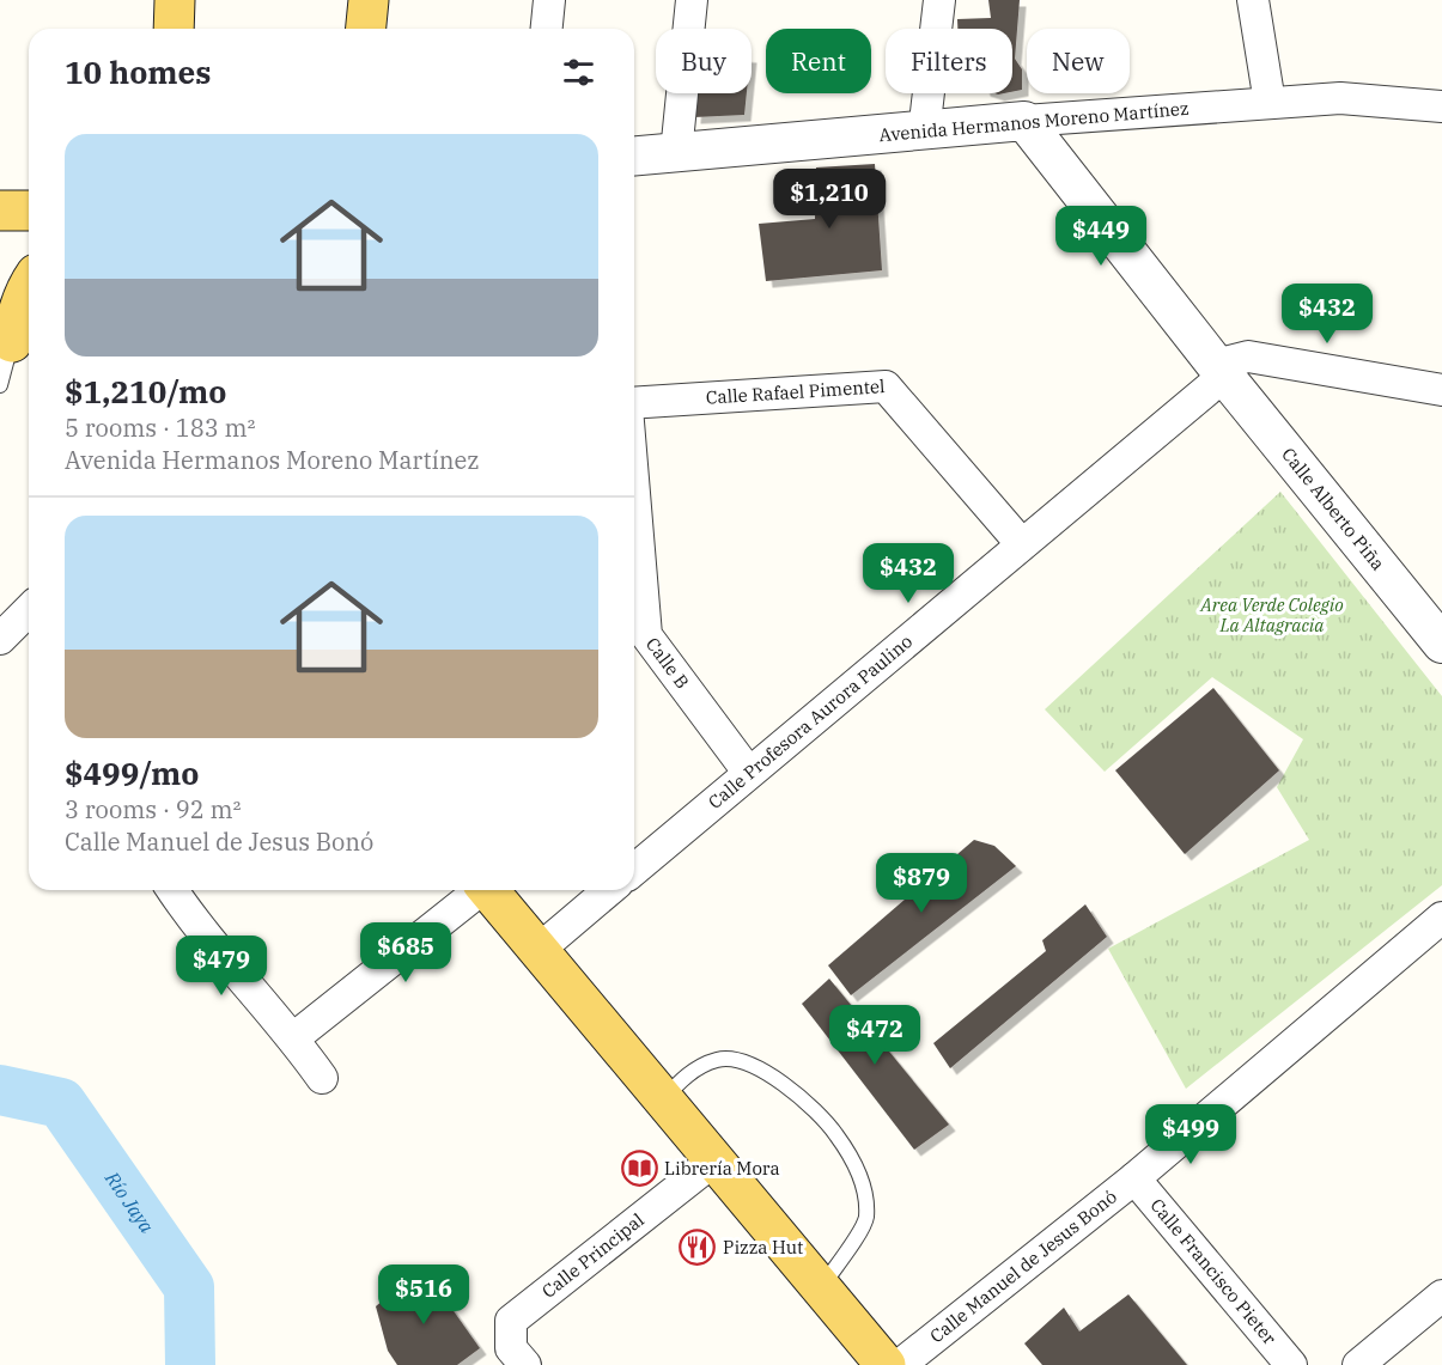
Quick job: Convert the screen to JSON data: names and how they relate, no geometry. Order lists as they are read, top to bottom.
{
  "streets": {
    "street": [
      "Avenida Hermanos Moreno Martínez",
      "Calle Rafael Pimentel",
      "Calle Alberto Piña",
      "Calle B",
      "Calle Profesora Aurora Paulino",
      "Calle Principal",
      "Calle Manuel de Jesus Bonó",
      "Calle Francisco Pieter"
    ]
  },
  "crossings": [
    ["Avenida Hermanos Moreno Martínez", "Calle Alberto Piña"],
    ["Calle Rafael Pimentel", "Calle Profesora Aurora Paulino"],
    ["Calle Alberto Piña", "Calle Profesora Aurora Paulino"],
    ["Calle B", "Calle Profesora Aurora Paulino"],
    ["Calle Manuel de Jesus Bonó", "Calle Francisco Pieter"]
  ],
  "water": ["Río Jaya"],
  "parks": ["Area Verde Colegio La Altagracia"],
  "places": {
    "library": ["Librería Mora"],
    "restaurant": ["Pizza Hut"]
  },
  "page": {
    "chip": [
      "Buy",
      "Rent",
      "Filters",
      "New"
    ],
    "heading": "10 homes",
    "list": [
      {
        "name": "$1,210/mo",
        "note": "5 rooms · 183 m² · Avenida Hermanos Moreno Martínez"
      },
      {
        "name": "$499/mo",
        "note": "3 rooms · 92 m² · Calle Manuel de Jesus Bonó"
      }
    ],
    "price": [
      "$1,210",
      "$449",
      "$432",
      "$432",
      "$879",
      "$685",
      "$479",
      "$472",
      "$499",
      "$516"
    ]
  }
}
